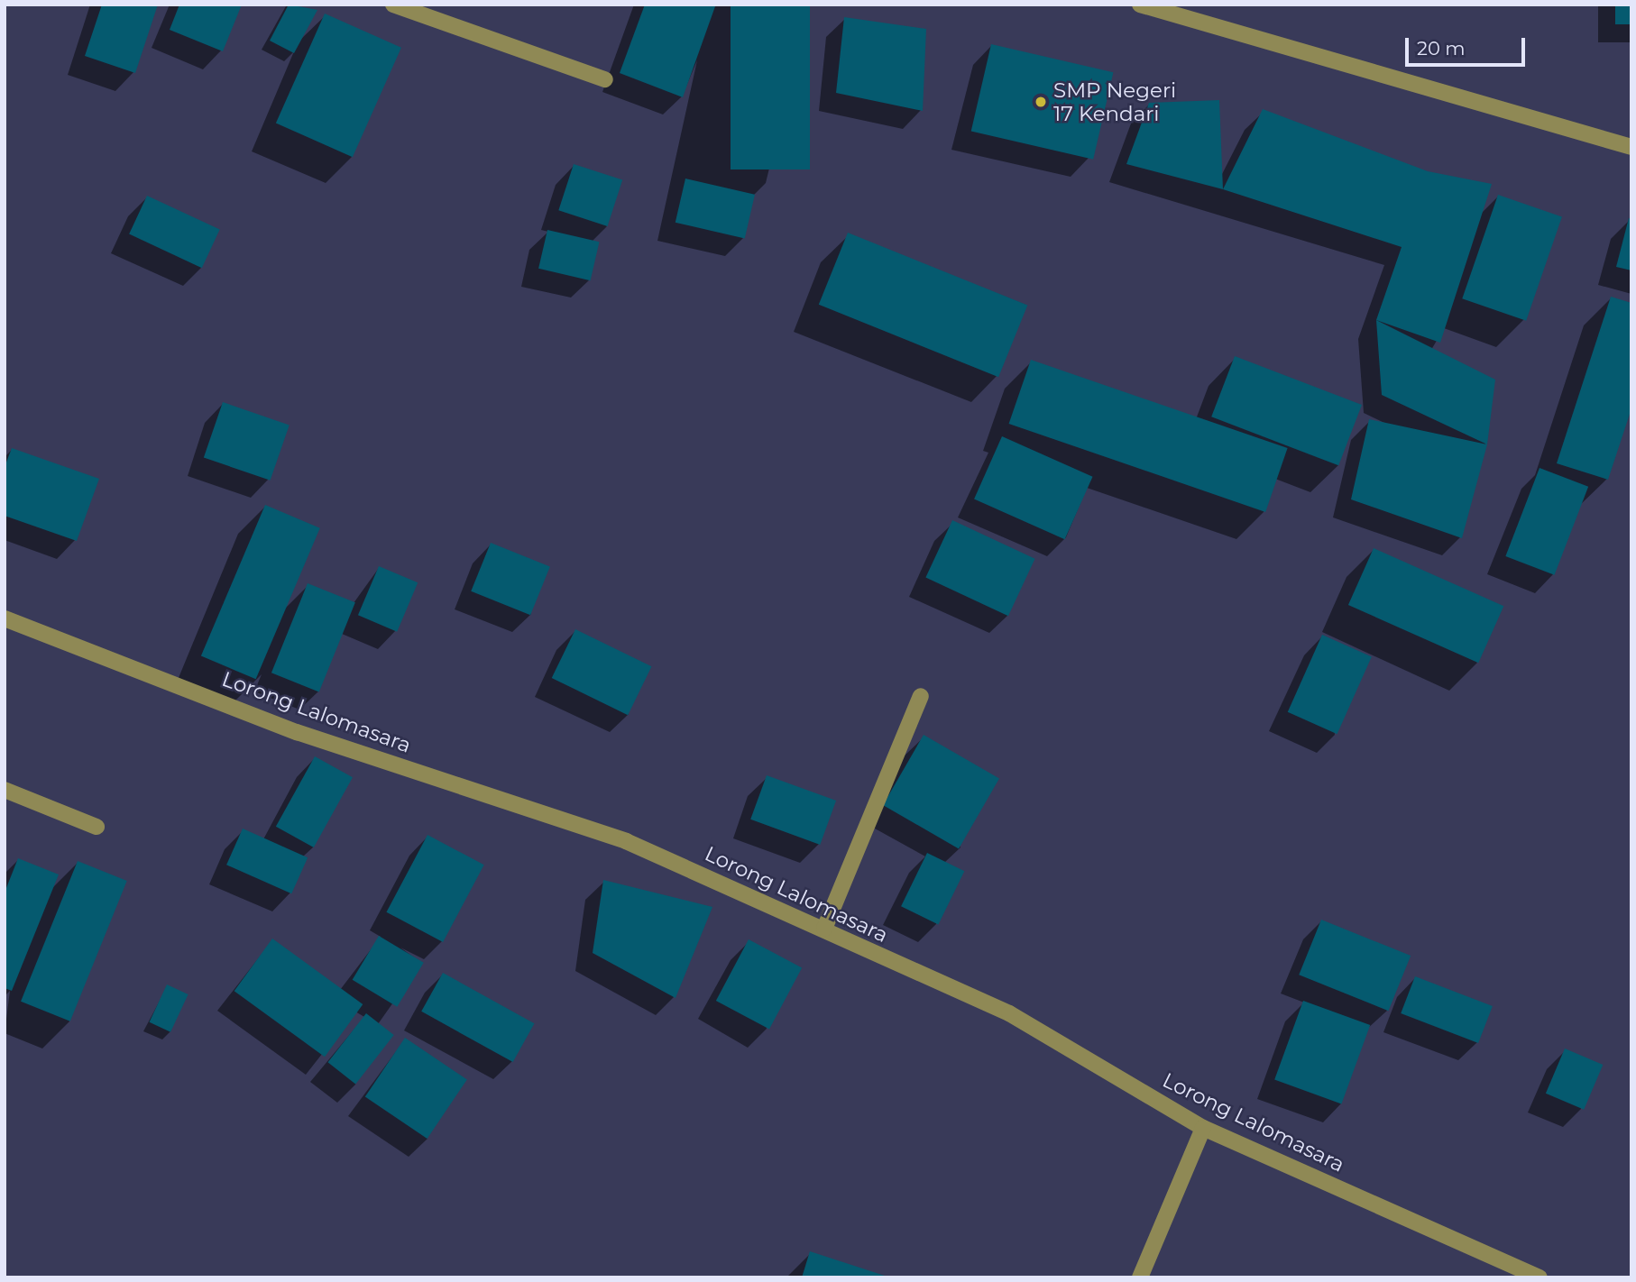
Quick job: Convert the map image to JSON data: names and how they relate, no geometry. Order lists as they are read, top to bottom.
{
  "streets": {
    "street": ["Lorong Lalomasara"]
  },
  "places": ["SMP Negeri 17 Kendari"],
  "scale_bar": "20 m"
}
